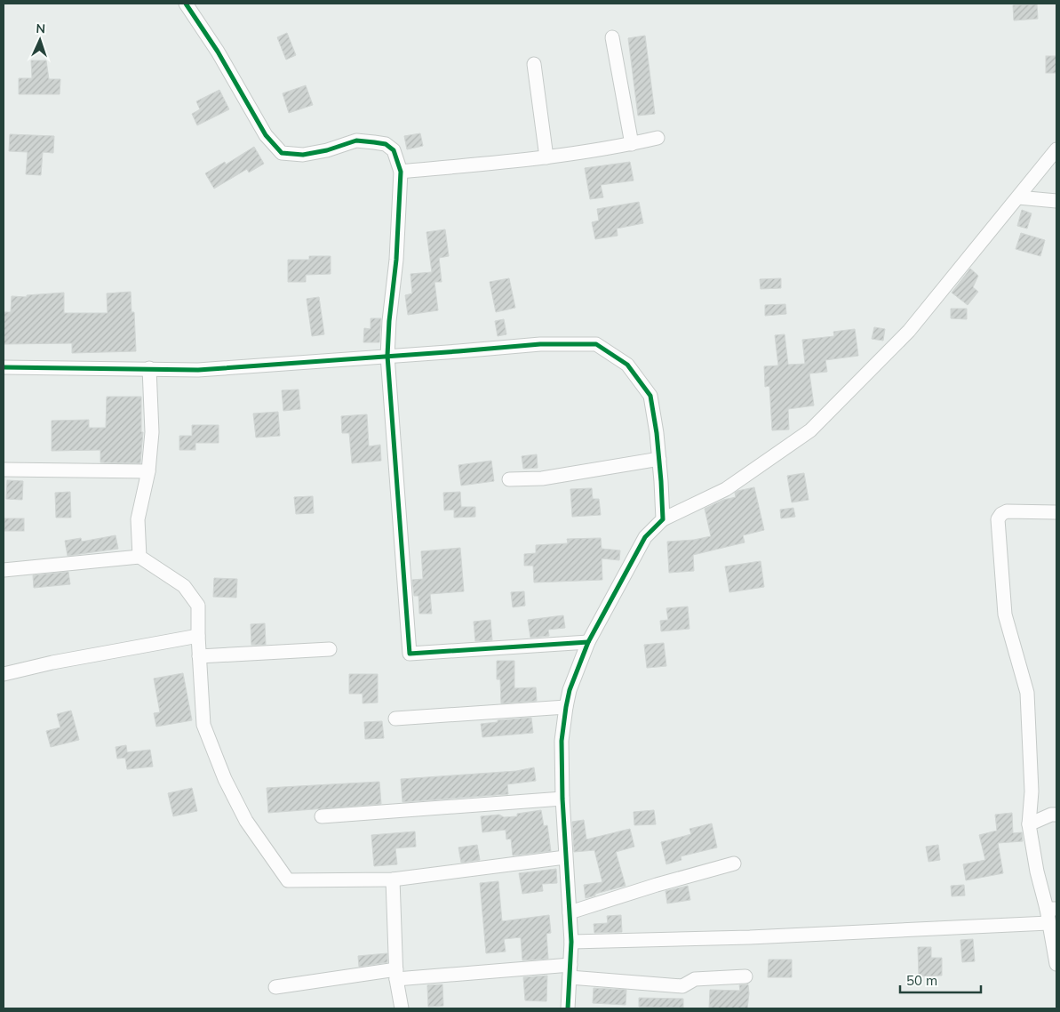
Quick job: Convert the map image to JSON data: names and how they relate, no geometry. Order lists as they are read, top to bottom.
{
  "scale_bar": "50 m",
  "north": "top"
}
